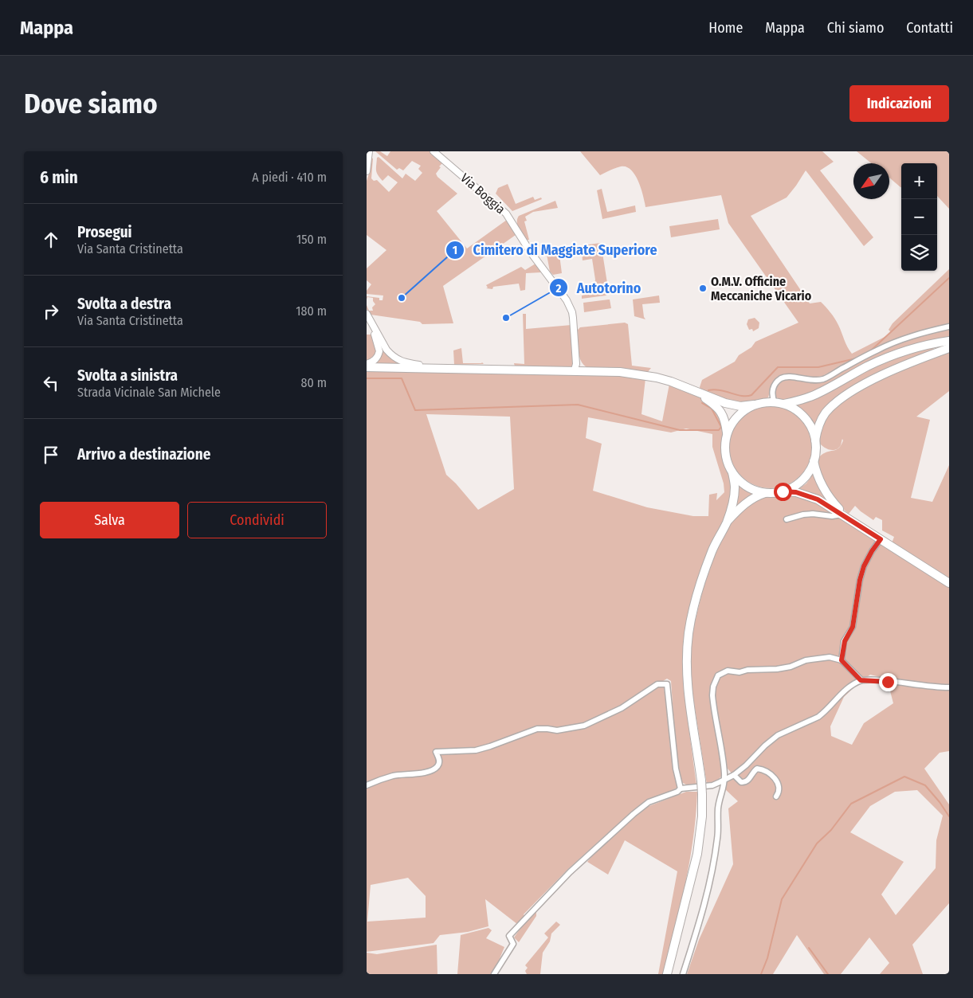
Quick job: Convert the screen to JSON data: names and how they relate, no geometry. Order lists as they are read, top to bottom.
{
  "streets": {
    "street": ["Via Boggia"]
  },
  "places": ["O.M.V. Officine Meccaniche Vicario", "Cimitero di Maggiate Superiore", "Autotorino"],
  "north": "bottom left",
  "page": {
    "header": "Mappa",
    "nav": [
      "Home",
      "Mappa",
      "Chi siamo",
      "Contatti"
    ],
    "buttons": [
      "Indicazioni",
      ["Salva", "Condividi"]
    ],
    "title": "Dove siamo",
    "heading": ["6 min", "A piedi · 410 m"],
    "map_buttons": ["+", "−"],
    "list": [
      ["Prosegui", "Via Santa Cristinetta", "150 m"],
      ["Svolta a destra", "Via Santa Cristinetta", "180 m"],
      ["Svolta a sinistra", "Strada Vicinale San Michele", "80 m"],
      "Arrivo a destinazione"
    ]
  }
}
